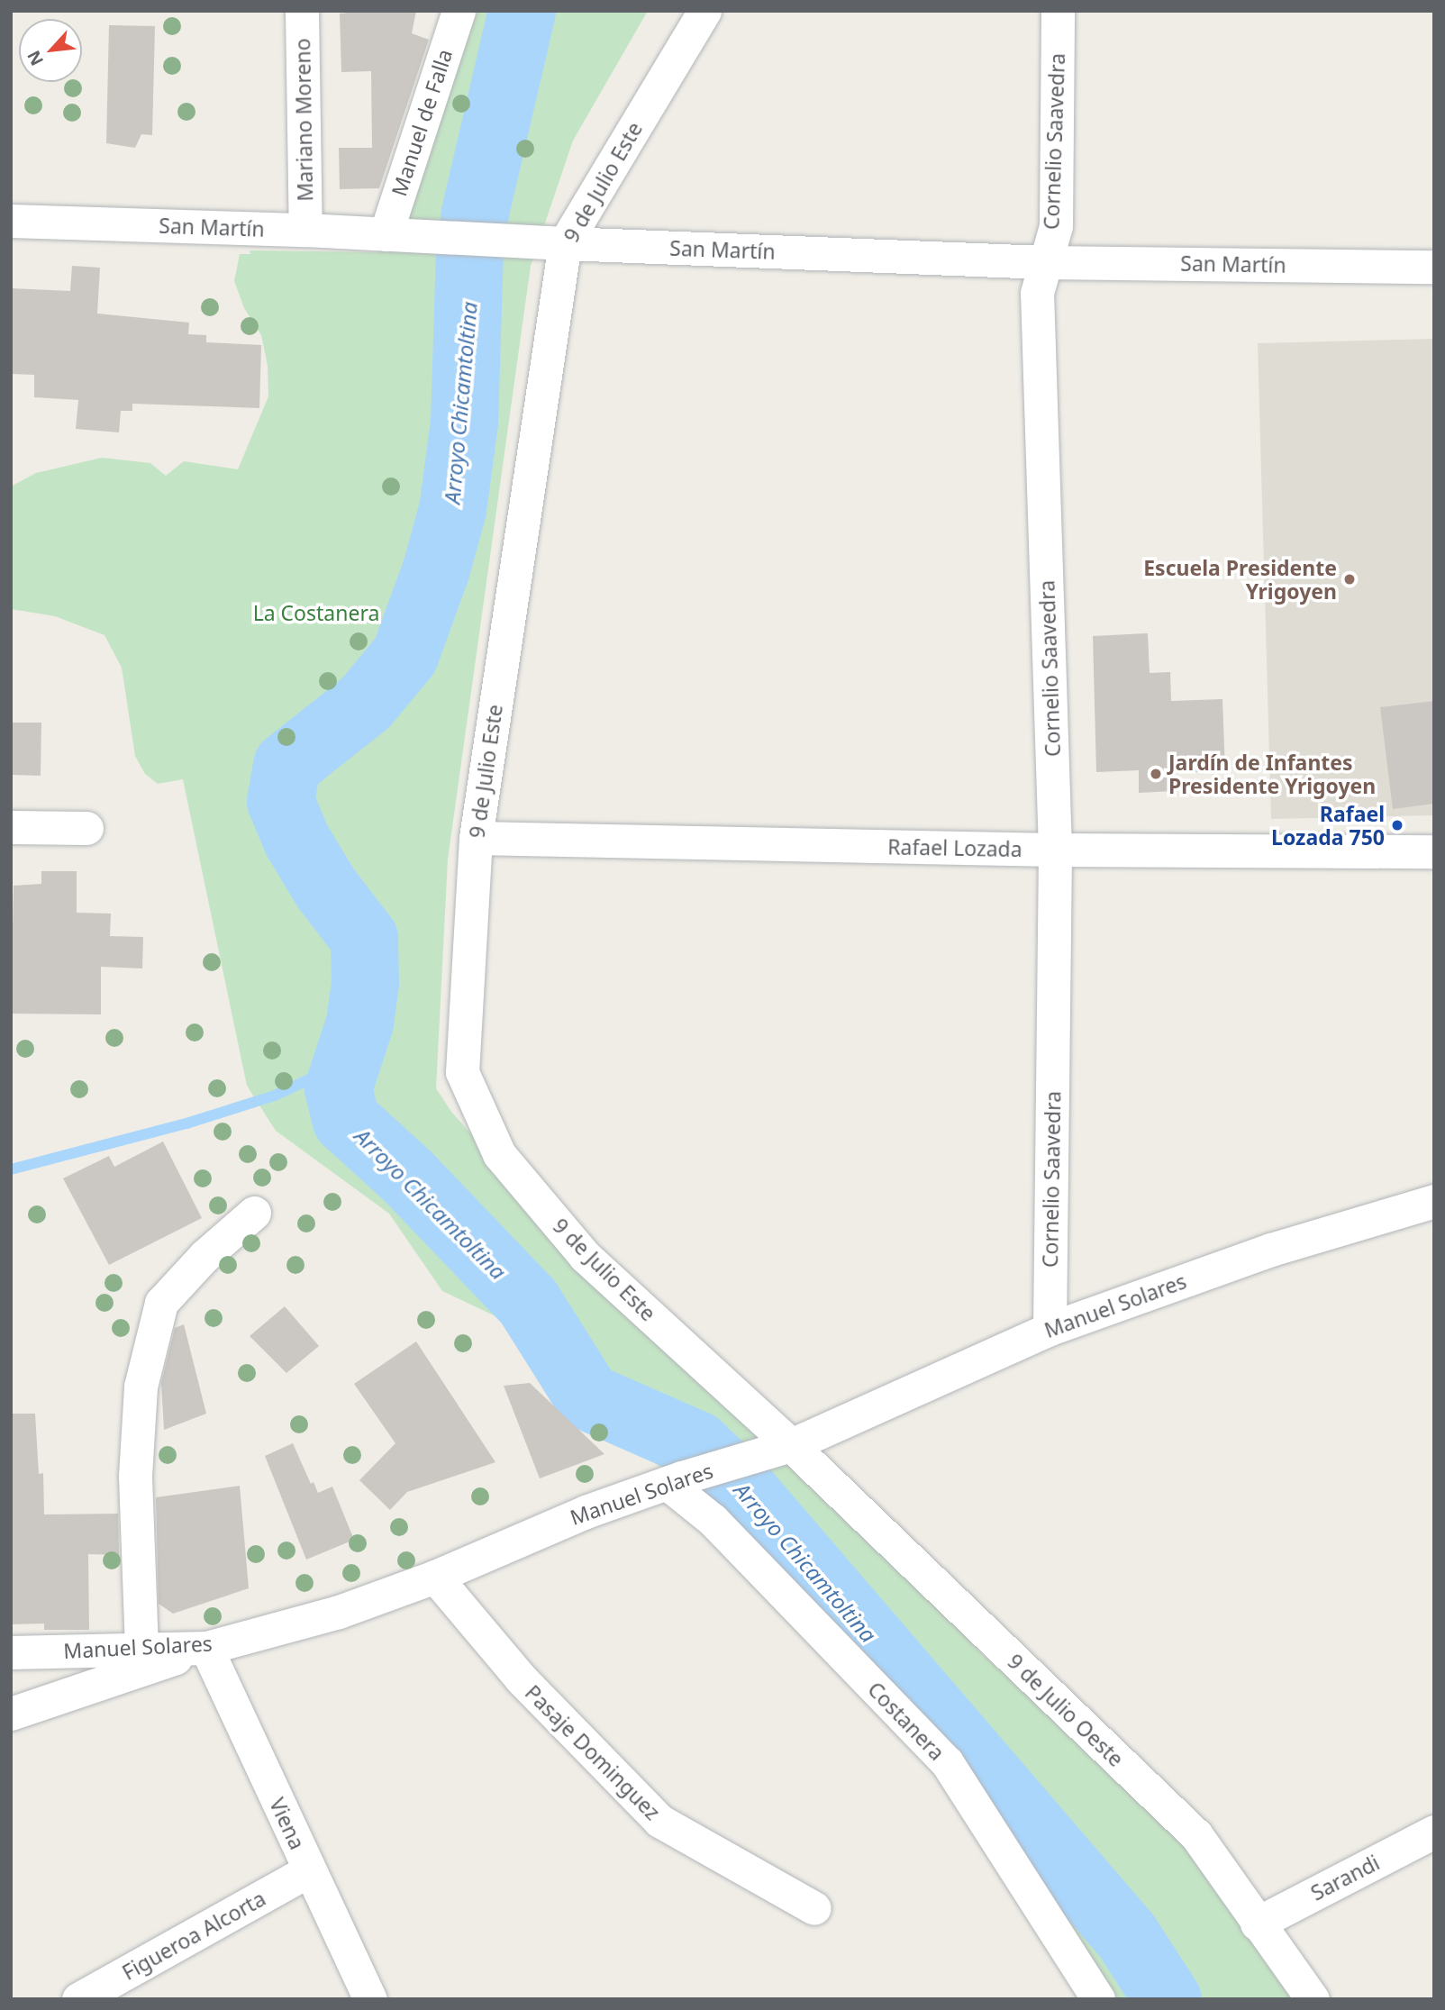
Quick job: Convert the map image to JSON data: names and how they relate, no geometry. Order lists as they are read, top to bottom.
{
  "streets": {
    "street": [
      "Mariano Moreno",
      "Manuel de Falla",
      "Cornelio Saavedra",
      "9 de Julio Este",
      "San Martín",
      "Rafael Lozada",
      "Manuel Solares",
      "9 de Julio Oeste",
      "Costanera",
      "Pasaje Dominguez",
      "Viena",
      "Sarandi",
      "Figueroa Alcorta"
    ]
  },
  "crossings": [
    ["Mariano Moreno", "San Martín"],
    ["Manuel de Falla", "San Martín"],
    ["Cornelio Saavedra", "San Martín"],
    ["Cornelio Saavedra", "Rafael Lozada"],
    ["Cornelio Saavedra", "Manuel Solares"],
    ["9 de Julio Este", "San Martín"],
    ["9 de Julio Este", "Rafael Lozada"],
    ["9 de Julio Este", "Manuel Solares"],
    ["9 de Julio Este", "9 de Julio Oeste"],
    ["Manuel Solares", "9 de Julio Oeste"],
    ["Manuel Solares", "Costanera"],
    ["Manuel Solares", "Pasaje Dominguez"],
    ["Manuel Solares", "Viena"],
    ["9 de Julio Oeste", "Sarandi"],
    ["Viena", "Figueroa Alcorta"]
  ],
  "water": ["Arroyo Chicamtoltina"],
  "parks": ["La Costanera"],
  "places": ["Escuela Presidente Yrigoyen", "Jardín de Infantes Presidente Yrigoyen", "Rafael Lozada 750"],
  "north": "bottom left"
}
